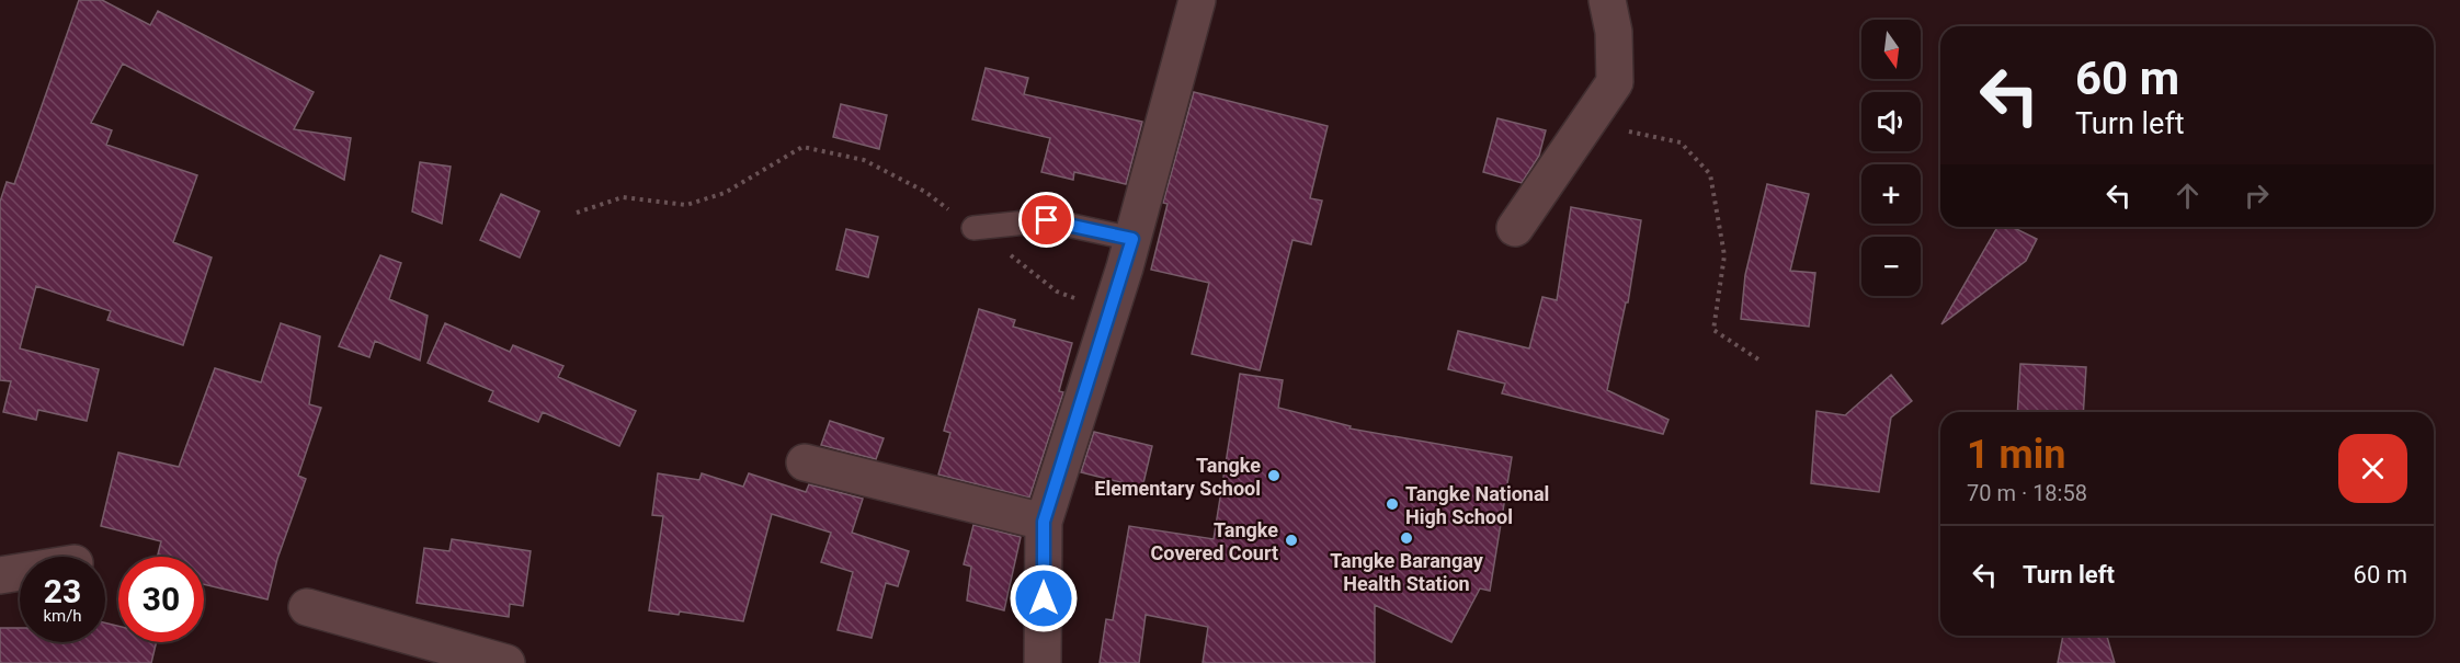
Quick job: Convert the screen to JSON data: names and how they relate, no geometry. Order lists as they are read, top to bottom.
{
  "places": [
    "Tangke Elementary School",
    "Tangke National High School",
    "Tangke Barangay Health Station",
    "Tangke Covered Court"
  ],
  "north": "bottom",
  "page": {
    "map_buttons": ["+", "−"],
    "turn": ["60 m", "Turn left"],
    "heading": ["1 min", "70 m · 18:58"],
    "list": [
      {
        "name": "Turn left",
        "value": "60 m"
      }
    ],
    "speed": "23 km/h",
    "limit": "30"
  }
}
